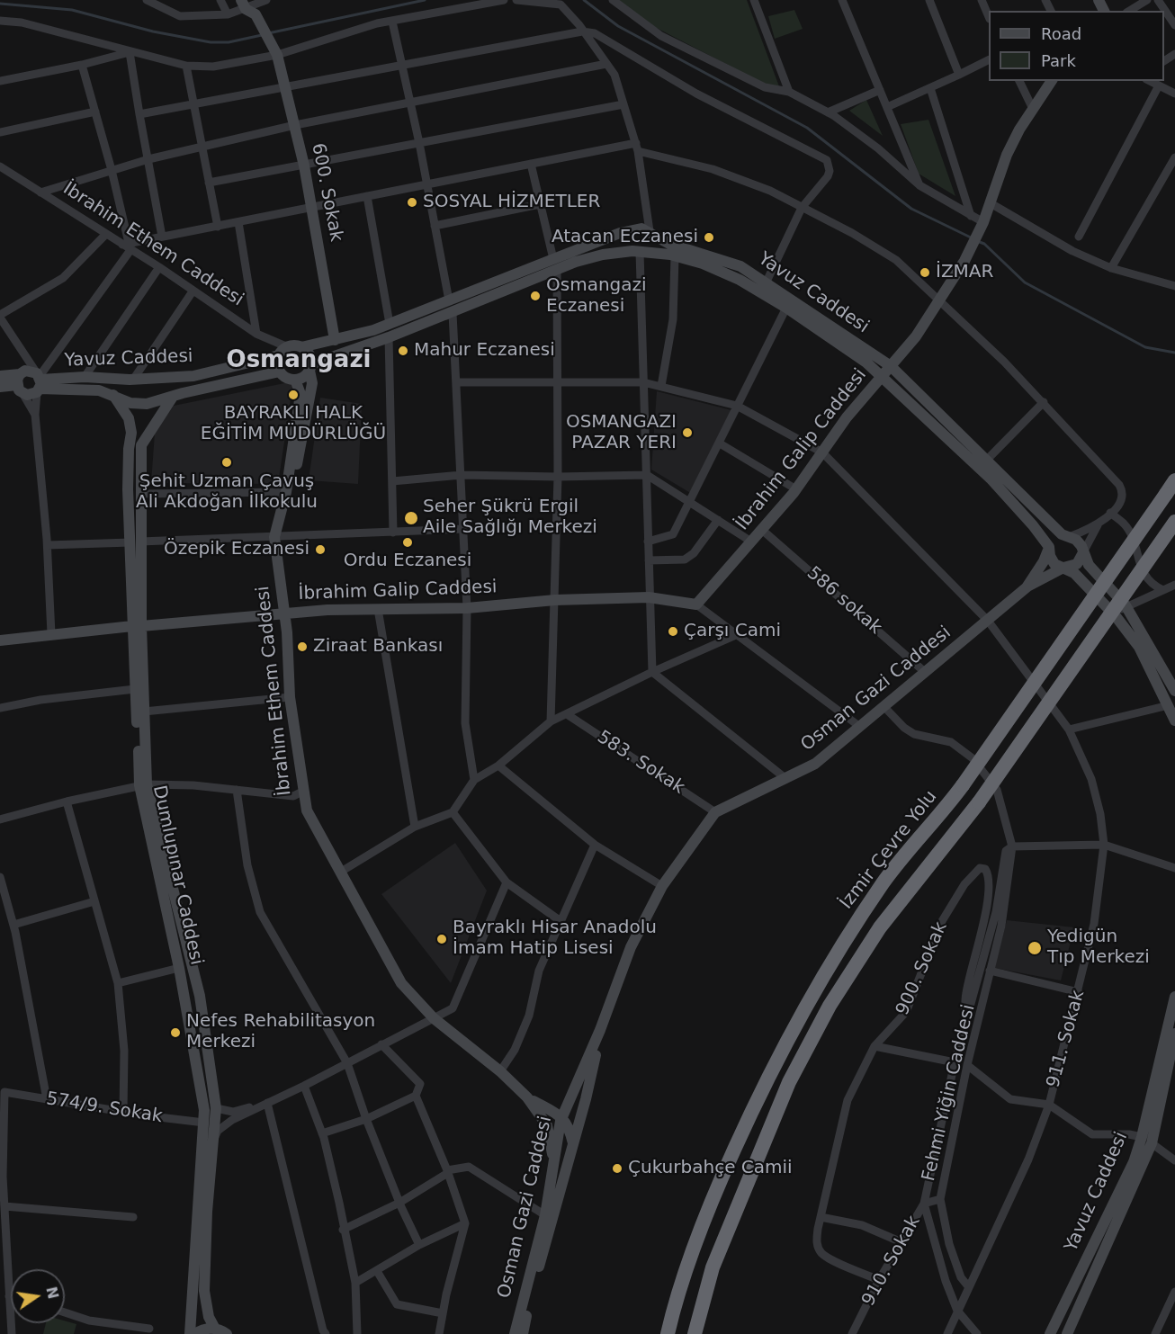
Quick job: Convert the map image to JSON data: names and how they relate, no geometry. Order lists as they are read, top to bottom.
{
  "streets": {
    "highway": ["İzmir Çevre Yolu"],
    "main road": [
      "600. Sokak",
      "İbrahim Ethem Caddesi",
      "Yavuz Caddesi",
      "İbrahim Galip Caddesi",
      "Osman Gazi Caddesi",
      "Dumlupınar Caddesi"
    ],
    "street": [
      "586 sokak",
      "583. Sokak",
      "900. Sokak",
      "911. Sokak",
      "Fehmi Yiğin Caddesi",
      "574/9. Sokak",
      "910. Sokak"
    ]
  },
  "crossings": [
    ["600. Sokak", "Yavuz Caddesi"],
    ["İbrahim Ethem Caddesi", "Yavuz Caddesi"],
    ["İbrahim Ethem Caddesi", "İbrahim Galip Caddesi"],
    ["İbrahim Ethem Caddesi", "Osman Gazi Caddesi"],
    ["Yavuz Caddesi", "İbrahim Galip Caddesi"],
    ["Yavuz Caddesi", "Osman Gazi Caddesi"],
    ["Yavuz Caddesi", "Dumlupınar Caddesi"],
    ["İbrahim Galip Caddesi", "586 sokak"],
    ["İbrahim Galip Caddesi", "Dumlupınar Caddesi"],
    ["İbrahim Galip Caddesi", "911. Sokak"],
    ["586 sokak", "Osman Gazi Caddesi"],
    ["Osman Gazi Caddesi", "583. Sokak"],
    ["Osman Gazi Caddesi", "911. Sokak"],
    ["Osman Gazi Caddesi", "Fehmi Yiğin Caddesi"],
    ["Dumlupınar Caddesi", "574/9. Sokak"],
    ["900. Sokak", "Fehmi Yiğin Caddesi"],
    ["900. Sokak", "910. Sokak"],
    ["911. Sokak", "Fehmi Yiğin Caddesi"],
    ["Fehmi Yiğin Caddesi", "910. Sokak"]
  ],
  "districts": ["Osmangazi"],
  "places": [
    "SOSYAL HİZMETLER",
    "Atacan Eczanesi",
    "İZMAR",
    "Osmangazi Eczanesi",
    "Mahur Eczanesi",
    "BAYRAKLI HALK EĞİTİM MÜDÜRLÜĞÜ",
    "OSMANGAZI PAZAR YERI",
    "Şehit Uzman Çavuş Ali Akdoğan İlkokulu",
    "Seher Şükrü Ergil Aile Sağlığı Merkezi",
    "Ordu Eczanesi",
    "Özepik Eczanesi",
    "Çarşı Cami",
    "Ziraat Bankası",
    "Bayraklı Hisar Anadolu İmam Hatip Lisesi",
    "Yedigün Tıp Merkezi",
    "Nefes Rehabilitasyon Merkezi",
    "Çukurbahçe Camii"
  ],
  "legend": ["Road", "Park"],
  "north": "right"
}
